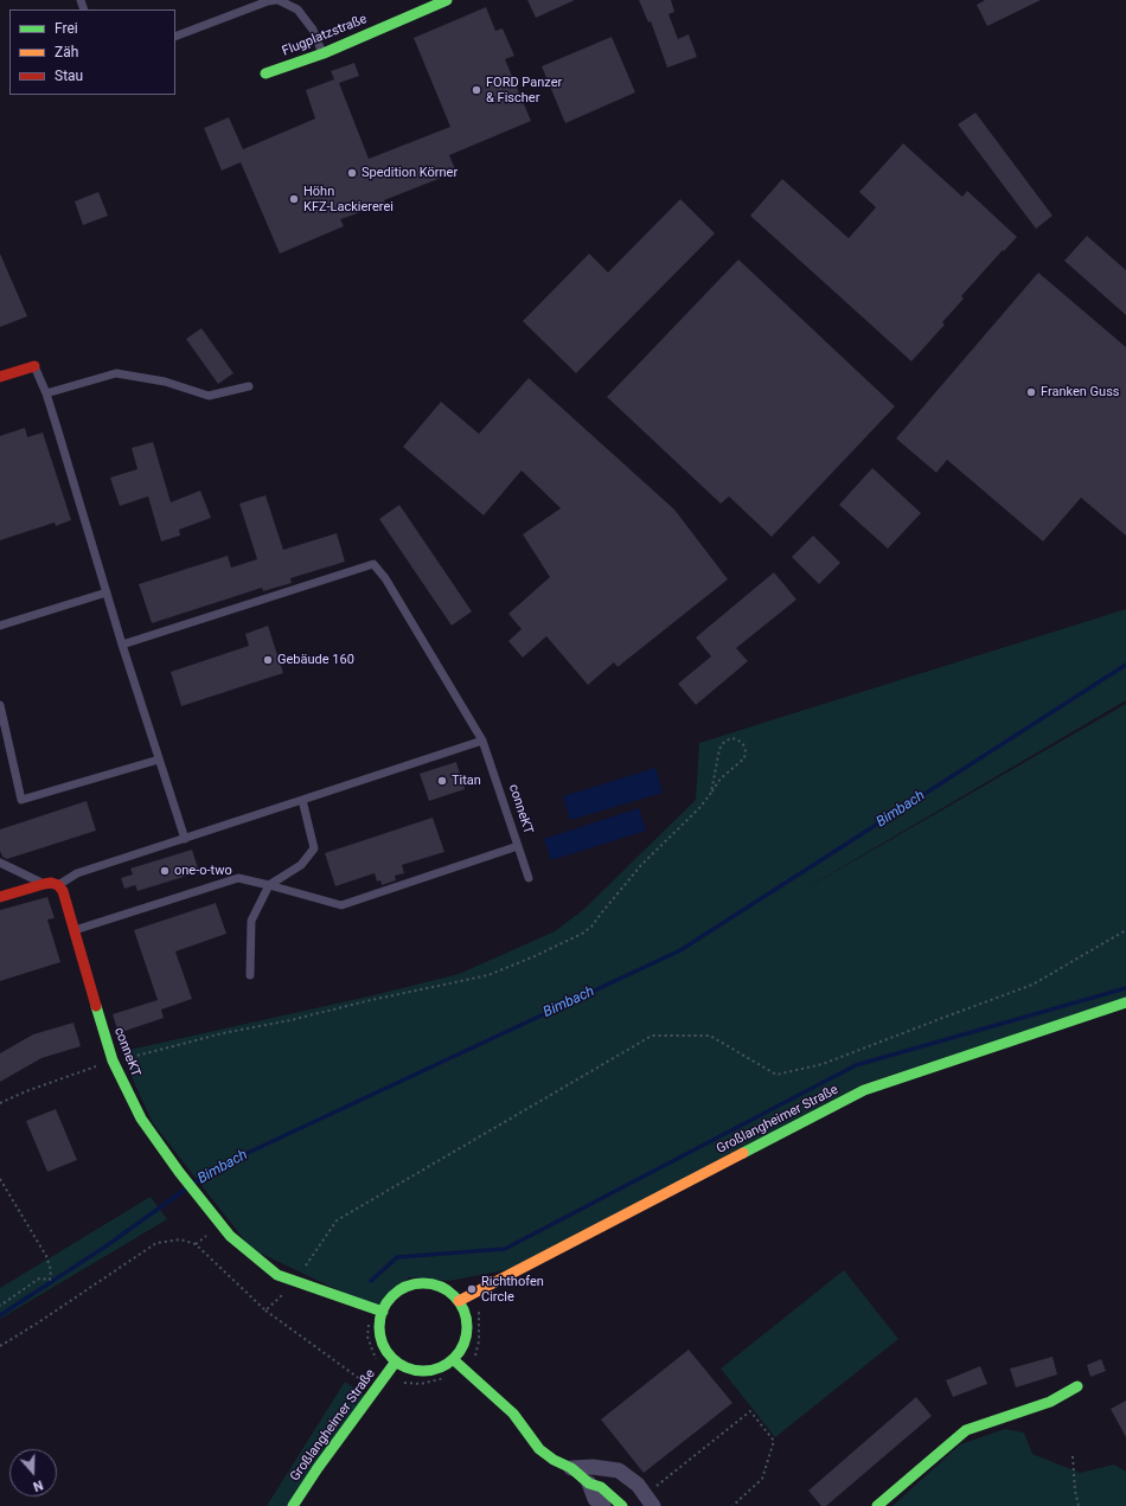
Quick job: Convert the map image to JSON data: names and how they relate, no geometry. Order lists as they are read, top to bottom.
{
  "streets": {
    "street": ["Flugplatzstraße", "conneKT", "Großlangheimer Straße"]
  },
  "water": ["Bimbach"],
  "places": [
    "FORD Panzer & Fischer",
    "Spedition Körner",
    "Höhn KFZ-Lackiererei",
    "Franken Guss",
    "Gebäude 160",
    "Titan",
    "one-o-two",
    "Richthofen Circle"
  ],
  "legend": ["Frei", "Zäh", "Stau"],
  "north": "bottom"
}
